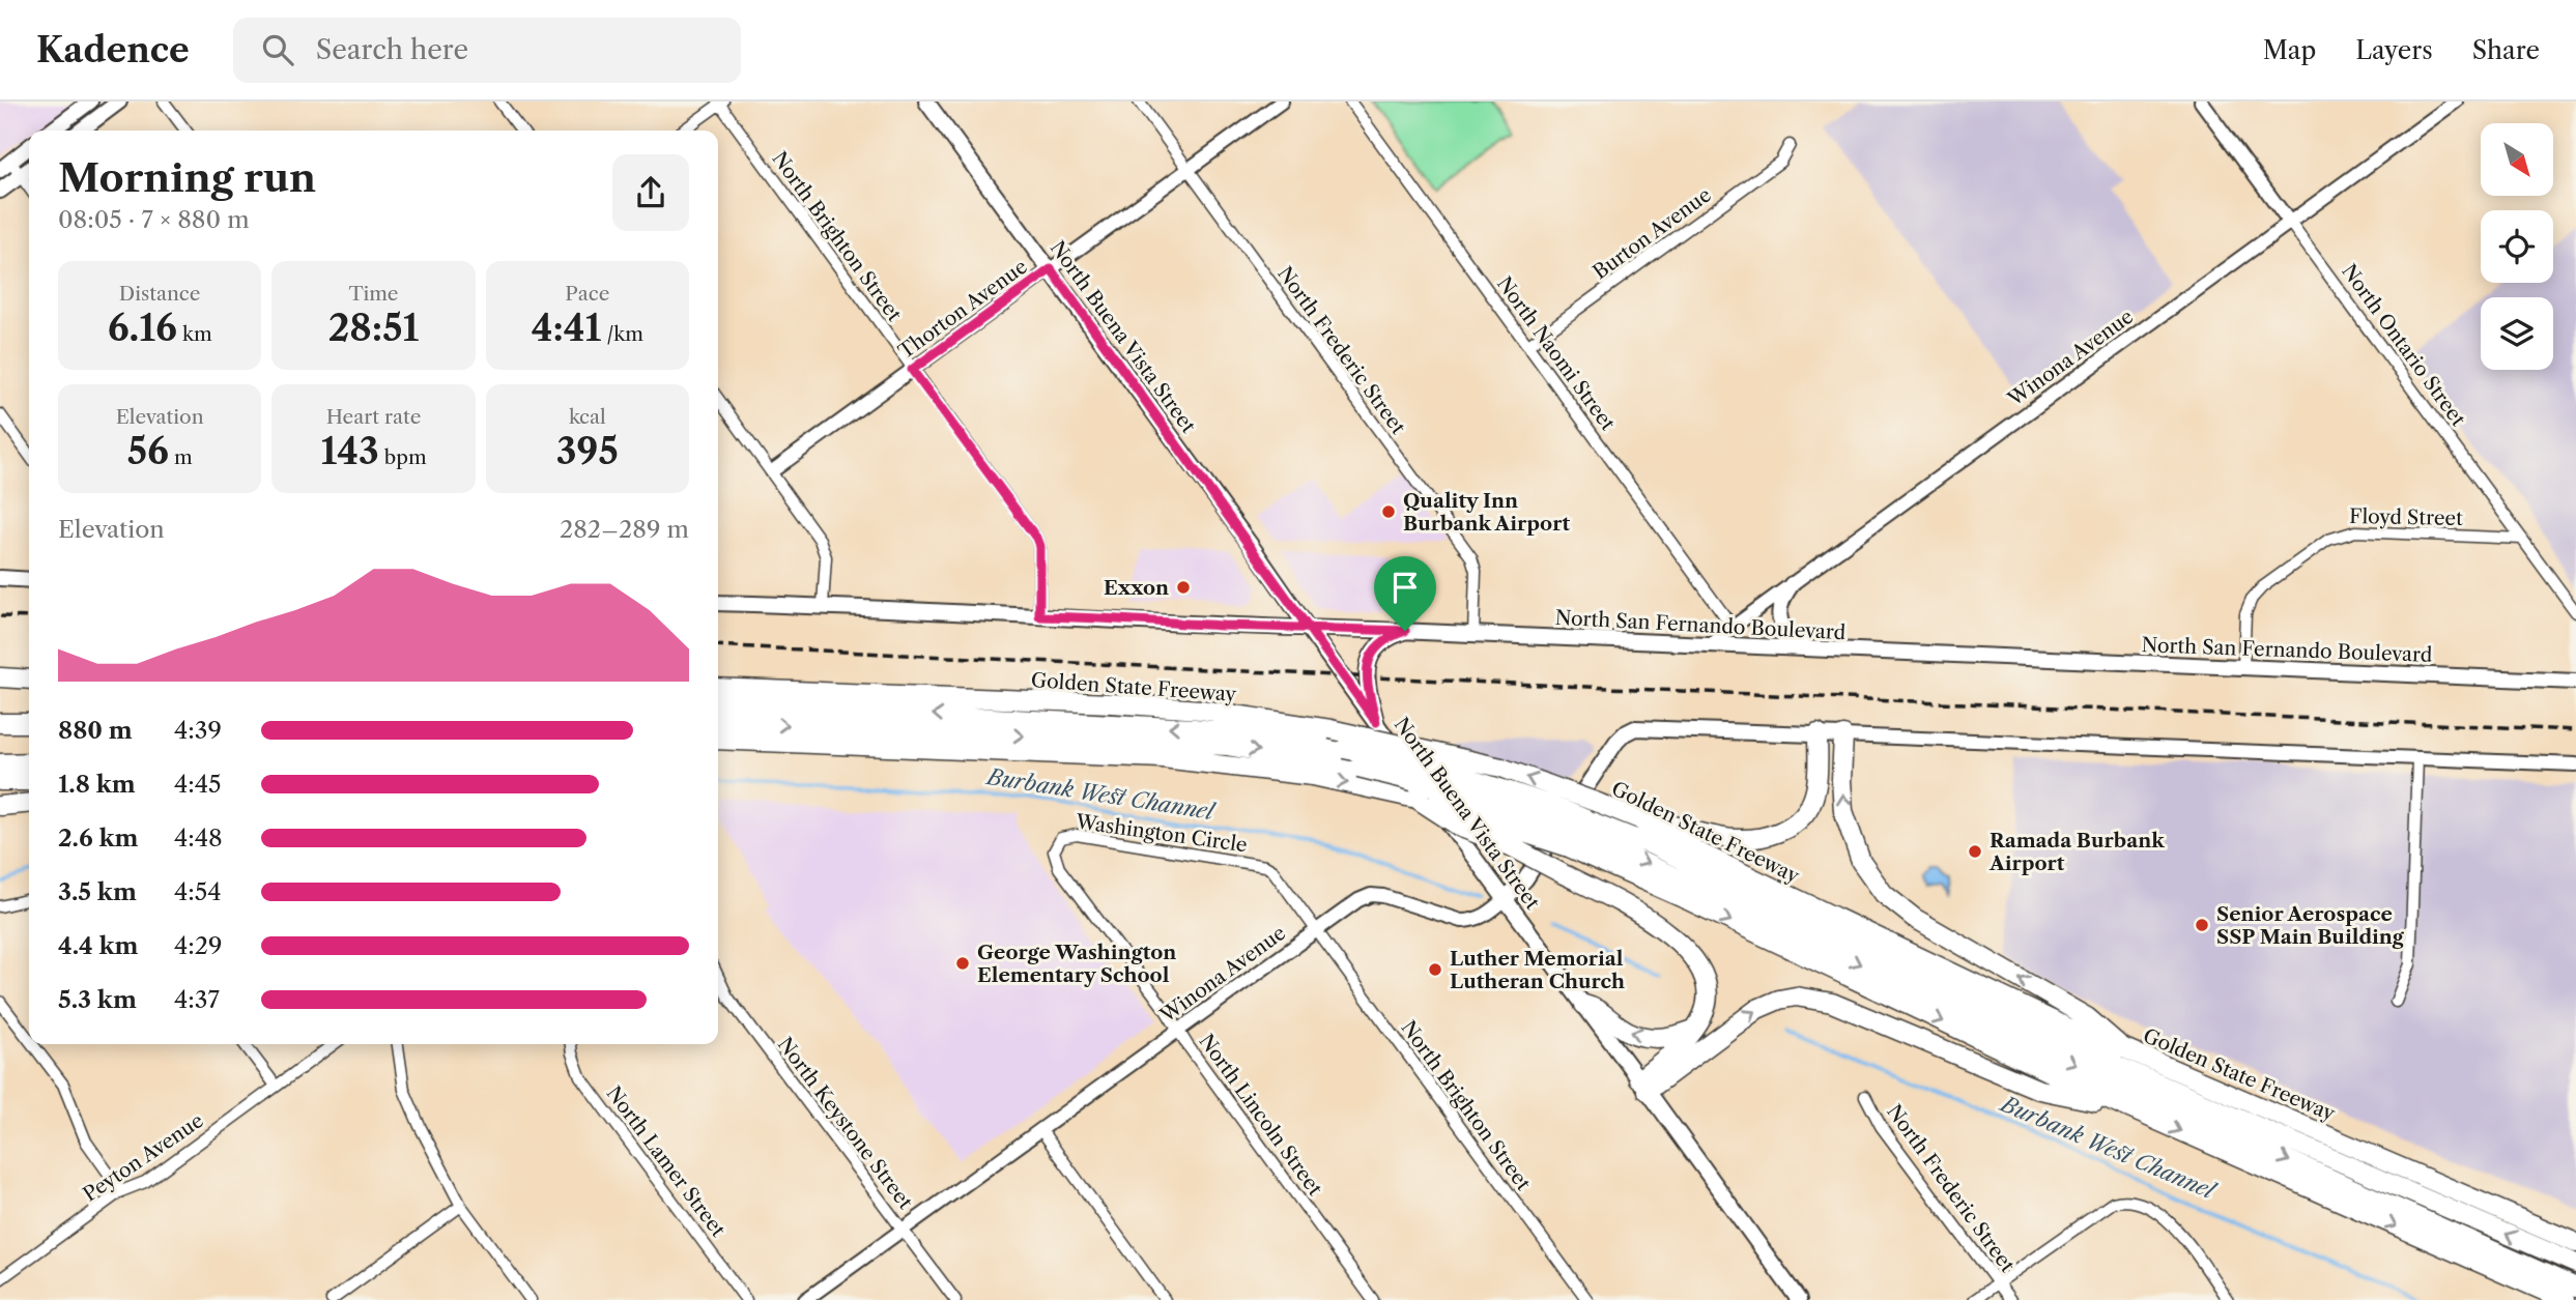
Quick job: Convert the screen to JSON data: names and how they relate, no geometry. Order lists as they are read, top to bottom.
{
  "streets": {
    "highway": ["Golden State Freeway"],
    "main road": ["North Buena Vista Street", "Winona Avenue", "North San Fernando Boulevard"],
    "street": [
      "Burton Avenue",
      "North Brighton Street",
      "Thorton Avenue",
      "North Ontario Street",
      "North Frederic Street",
      "North Naomi Street",
      "Floyd Street",
      "Washington Circle",
      "North Lincoln Street",
      "North Keystone Street",
      "Peyton Avenue",
      "North Lamer Street"
    ]
  },
  "crossings": [
    ["Burton Avenue", "North Naomi Street"],
    ["North Brighton Street", "Thorton Avenue"],
    ["North Brighton Street", "Winona Avenue"],
    ["North Brighton Street", "North San Fernando Boulevard"],
    ["North Brighton Street", "Washington Circle"],
    ["Thorton Avenue", "North Buena Vista Street"],
    ["Thorton Avenue", "North Frederic Street"],
    ["North Buena Vista Street", "Winona Avenue"],
    ["North Buena Vista Street", "North San Fernando Boulevard"],
    ["North Ontario Street", "Winona Avenue"],
    ["North Ontario Street", "Floyd Street"],
    ["North Frederic Street", "North San Fernando Boulevard"],
    ["North Naomi Street", "Winona Avenue"],
    ["Winona Avenue", "North San Fernando Boulevard"],
    ["Winona Avenue", "Washington Circle"],
    ["Winona Avenue", "North Lincoln Street"],
    ["Winona Avenue", "North Keystone Street"],
    ["Floyd Street", "North San Fernando Boulevard"],
    ["Washington Circle", "North Lincoln Street"]
  ],
  "water": ["Burbank West Channel"],
  "places": [
    "Quality Inn Burbank Airport",
    "Exxon",
    "Ramada Burbank Airport",
    "Senior Aerospace SSP Main Building",
    "George Washington Elementary School",
    "Luther Memorial Lutheran Church"
  ],
  "north": "bottom right",
  "page": {
    "header": "Kadence",
    "search": "Search here",
    "nav": ["Map", "Layers", "Share"],
    "heading": ["Morning run", "08:05 · 7 × 880 m"],
    "stats": [
      ["Distance", "6.16 km"],
      ["Time", "28:51"],
      ["Pace", "4:41 /km"],
      ["Elevation", "56 m"],
      ["Heart rate", "143 bpm"],
      ["kcal", "395"]
    ],
    "chart": ["Elevation", "282–289 m"],
    "list": [
      {
        "name": "880 m",
        "note": "4:39"
      },
      {
        "name": "1.8 km",
        "note": "4:45"
      },
      {
        "name": "2.6 km",
        "note": "4:48"
      },
      {
        "name": "3.5 km",
        "note": "4:54"
      },
      {
        "name": "4.4 km",
        "note": "4:29"
      },
      {
        "name": "5.3 km",
        "note": "4:37"
      }
    ]
  }
}
